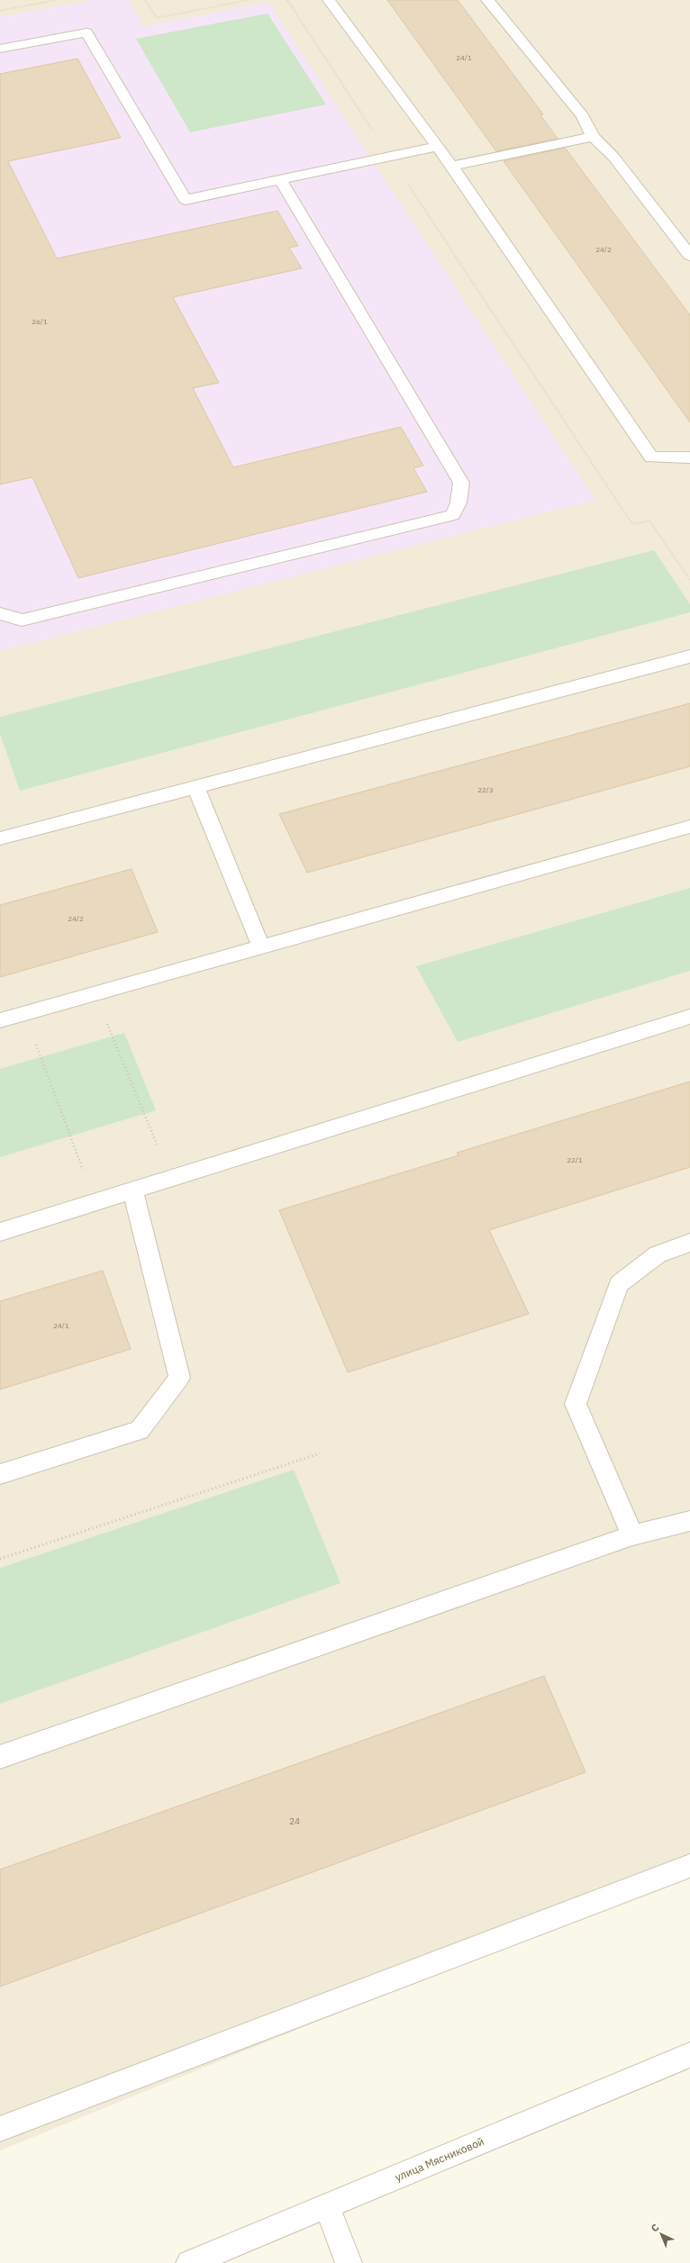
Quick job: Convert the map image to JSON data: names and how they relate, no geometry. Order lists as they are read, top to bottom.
{
  "streets": {
    "street": ["улица Мясниковой"]
  },
  "house_numbers": [
    "24/1",
    "24/2",
    "26/1",
    "22/3",
    "24/2",
    "22/1",
    "24/1",
    "24"
  ],
  "north": "top left"
}
